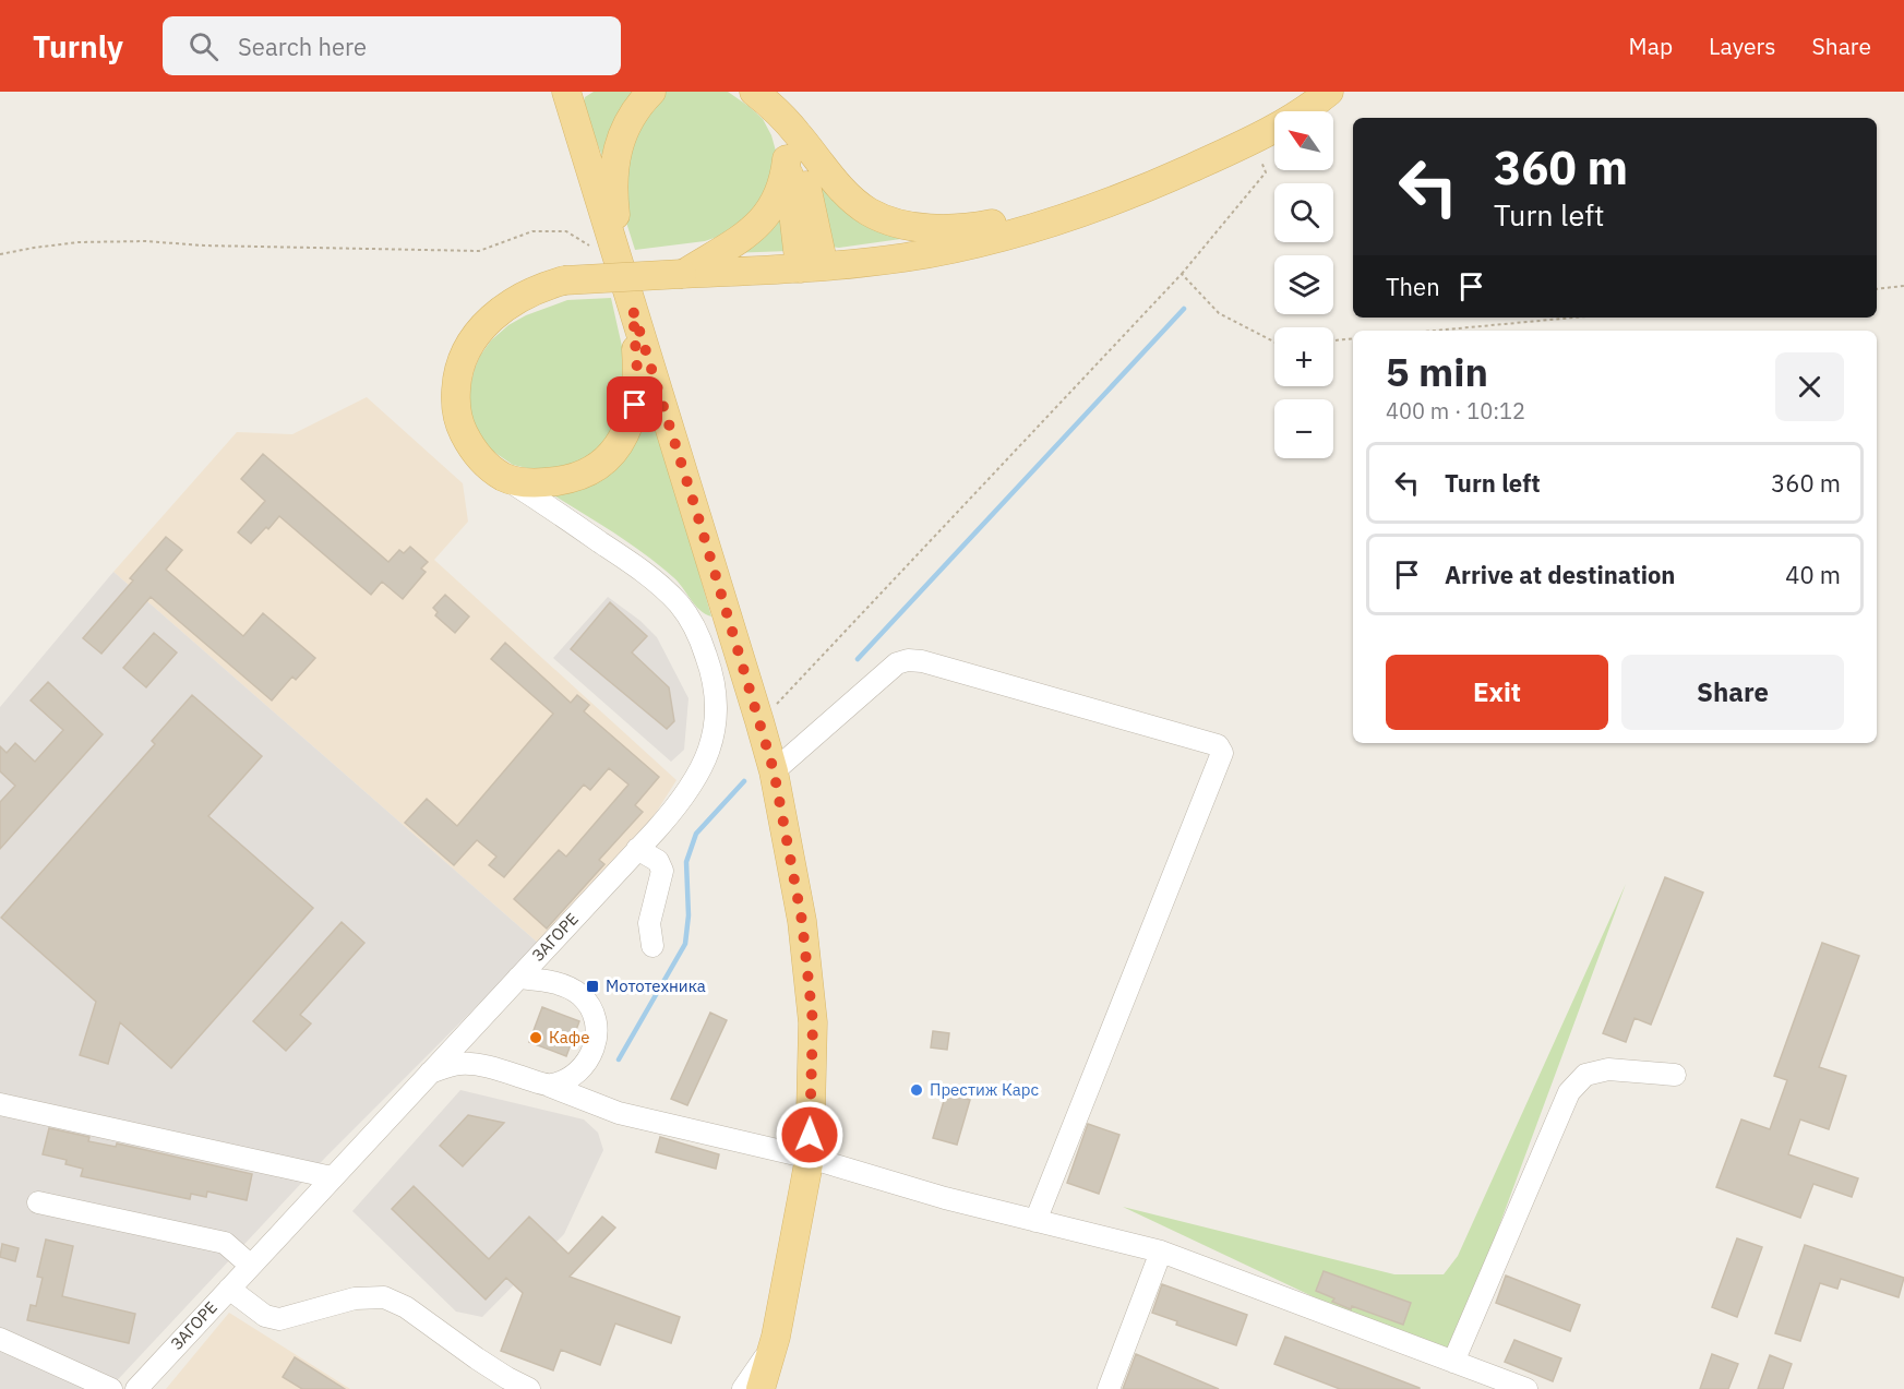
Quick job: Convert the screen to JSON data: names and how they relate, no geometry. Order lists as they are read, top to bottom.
{
  "streets": {
    "street": ["ЗАГОРЕ"]
  },
  "places": {
    "transit": ["Мототехника"],
    "other": ["Кафе", "Престиж Карс"]
  },
  "north": "top left",
  "page": {
    "header": "Turnly",
    "search": "Search here",
    "nav": ["Map", "Layers", "Share"],
    "map_buttons": ["+", "−"],
    "turn": ["360 m", "Turn left"],
    "then": "Then",
    "heading": ["5 min", "400 m · 10:12"],
    "list": [
      {
        "name": "Turn left",
        "value": "360 m"
      },
      {
        "name": "Arrive at destination",
        "value": "40 m"
      }
    ],
    "buttons": ["Exit", "Share"]
  }
}
